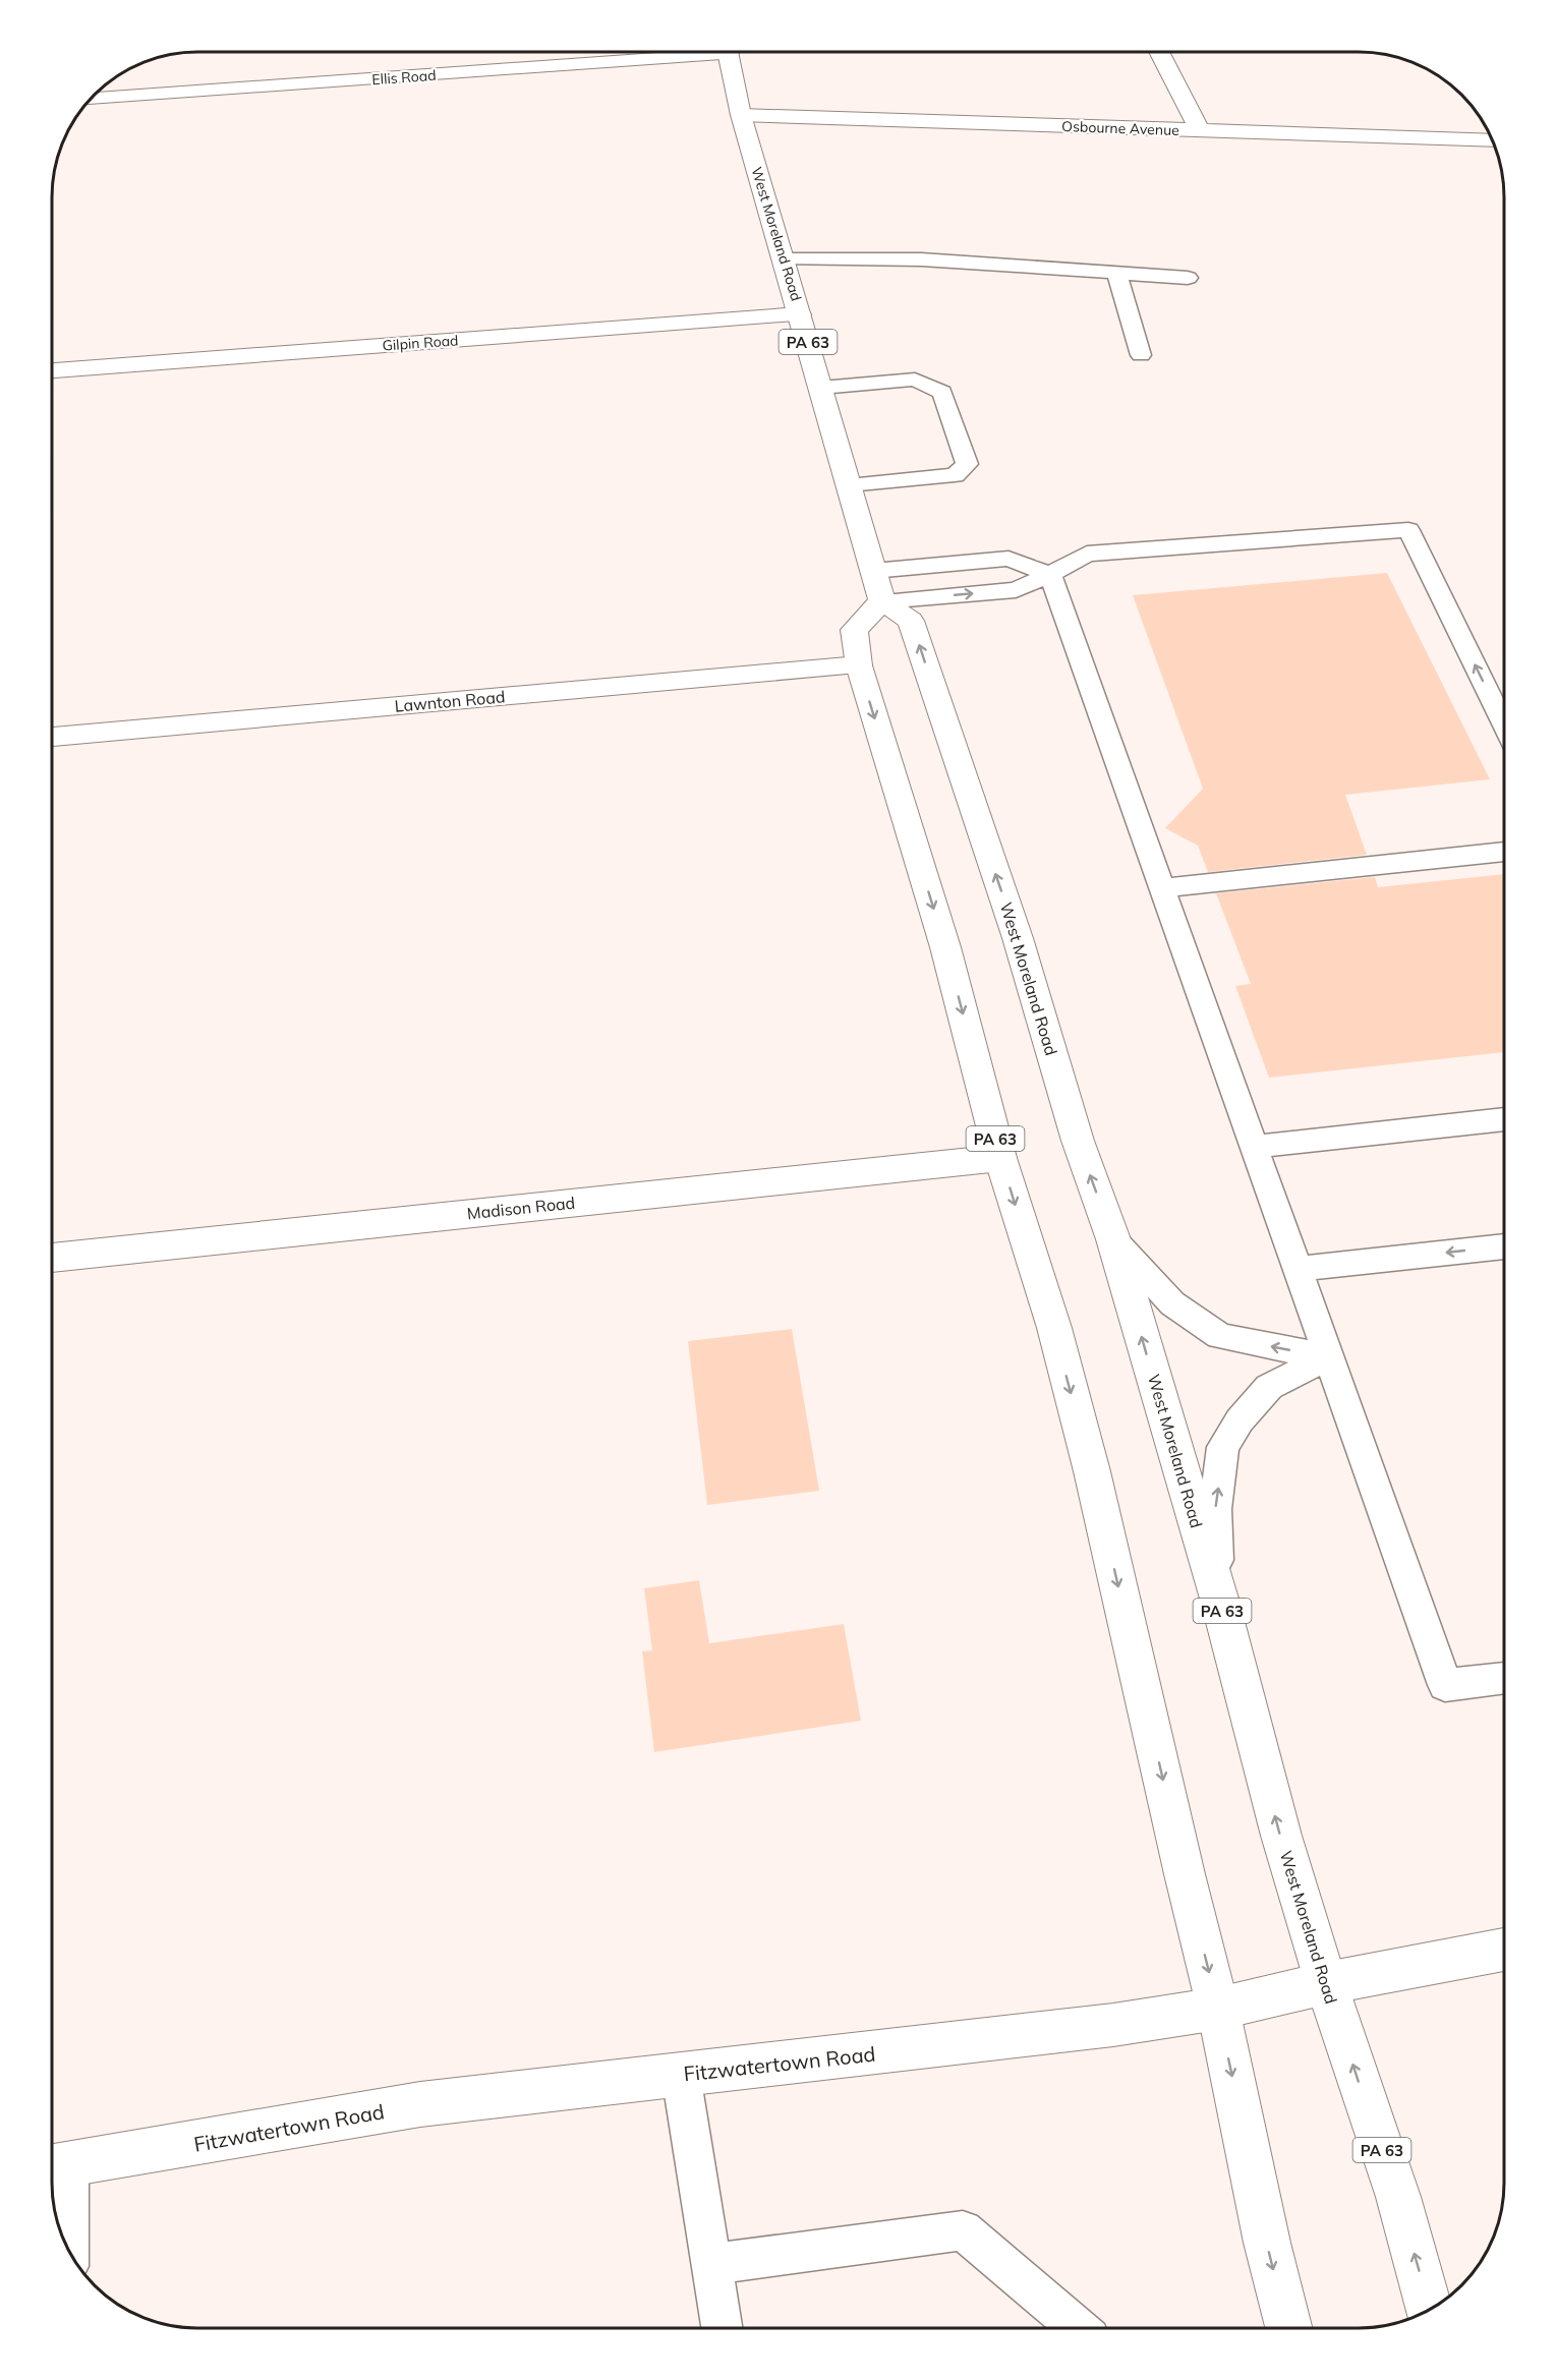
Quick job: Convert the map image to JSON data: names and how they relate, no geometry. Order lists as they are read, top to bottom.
{
  "streets": {
    "street": [
      "Ellis Road",
      "Osbourne Avenue",
      "West Moreland Road",
      "PA 63",
      "Gilpin Road",
      "Lawnton Road",
      "Madison Road",
      "Fitzwatertown Road"
    ]
  },
  "crossings": [
    ["Osbourne Avenue", "West Moreland Road"],
    ["West Moreland Road", "PA 63"],
    ["West Moreland Road", "Gilpin Road"],
    ["West Moreland Road", "Fitzwatertown Road"],
    ["PA 63", "Lawnton Road"],
    ["PA 63", "Madison Road"],
    ["PA 63", "Fitzwatertown Road"]
  ]
}
